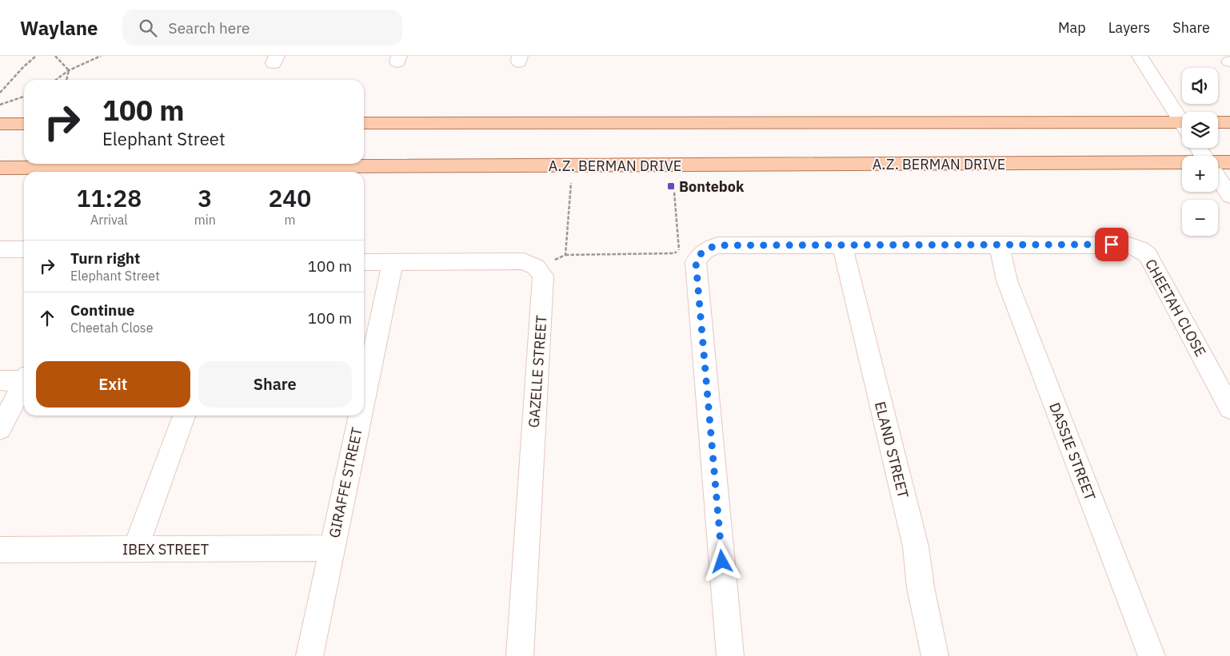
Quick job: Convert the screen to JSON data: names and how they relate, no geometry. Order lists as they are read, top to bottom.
{
  "streets": {
    "main road": ["A.Z. BERMAN DRIVE"],
    "street": [
      "CHEETAH CLOSE",
      "GAZELLE STREET",
      "ELAND STREET",
      "DASSIE STREET",
      "GIRAFFE STREET",
      "IBEX STREET"
    ]
  },
  "crossings": [
    ["CHEETAH CLOSE", "ELAND STREET"],
    ["CHEETAH CLOSE", "DASSIE STREET"],
    ["GIRAFFE STREET", "IBEX STREET"]
  ],
  "places": {
    "transit": ["Bontebok"]
  },
  "page": {
    "header": "Waylane",
    "search": "Search here",
    "nav": ["Map", "Layers", "Share"],
    "map_buttons": ["+", "−"],
    "turn": ["100 m", "Elephant Street"],
    "eta": [
      "11:28",
      "Arrival",
      "3",
      "min",
      "240",
      "m"
    ],
    "list": [
      {
        "name": "Turn right",
        "note": "Elephant Street",
        "value": "100 m"
      },
      {
        "name": "Continue",
        "note": "Cheetah Close",
        "value": "100 m"
      }
    ],
    "buttons": ["Exit", "Share"]
  }
}
